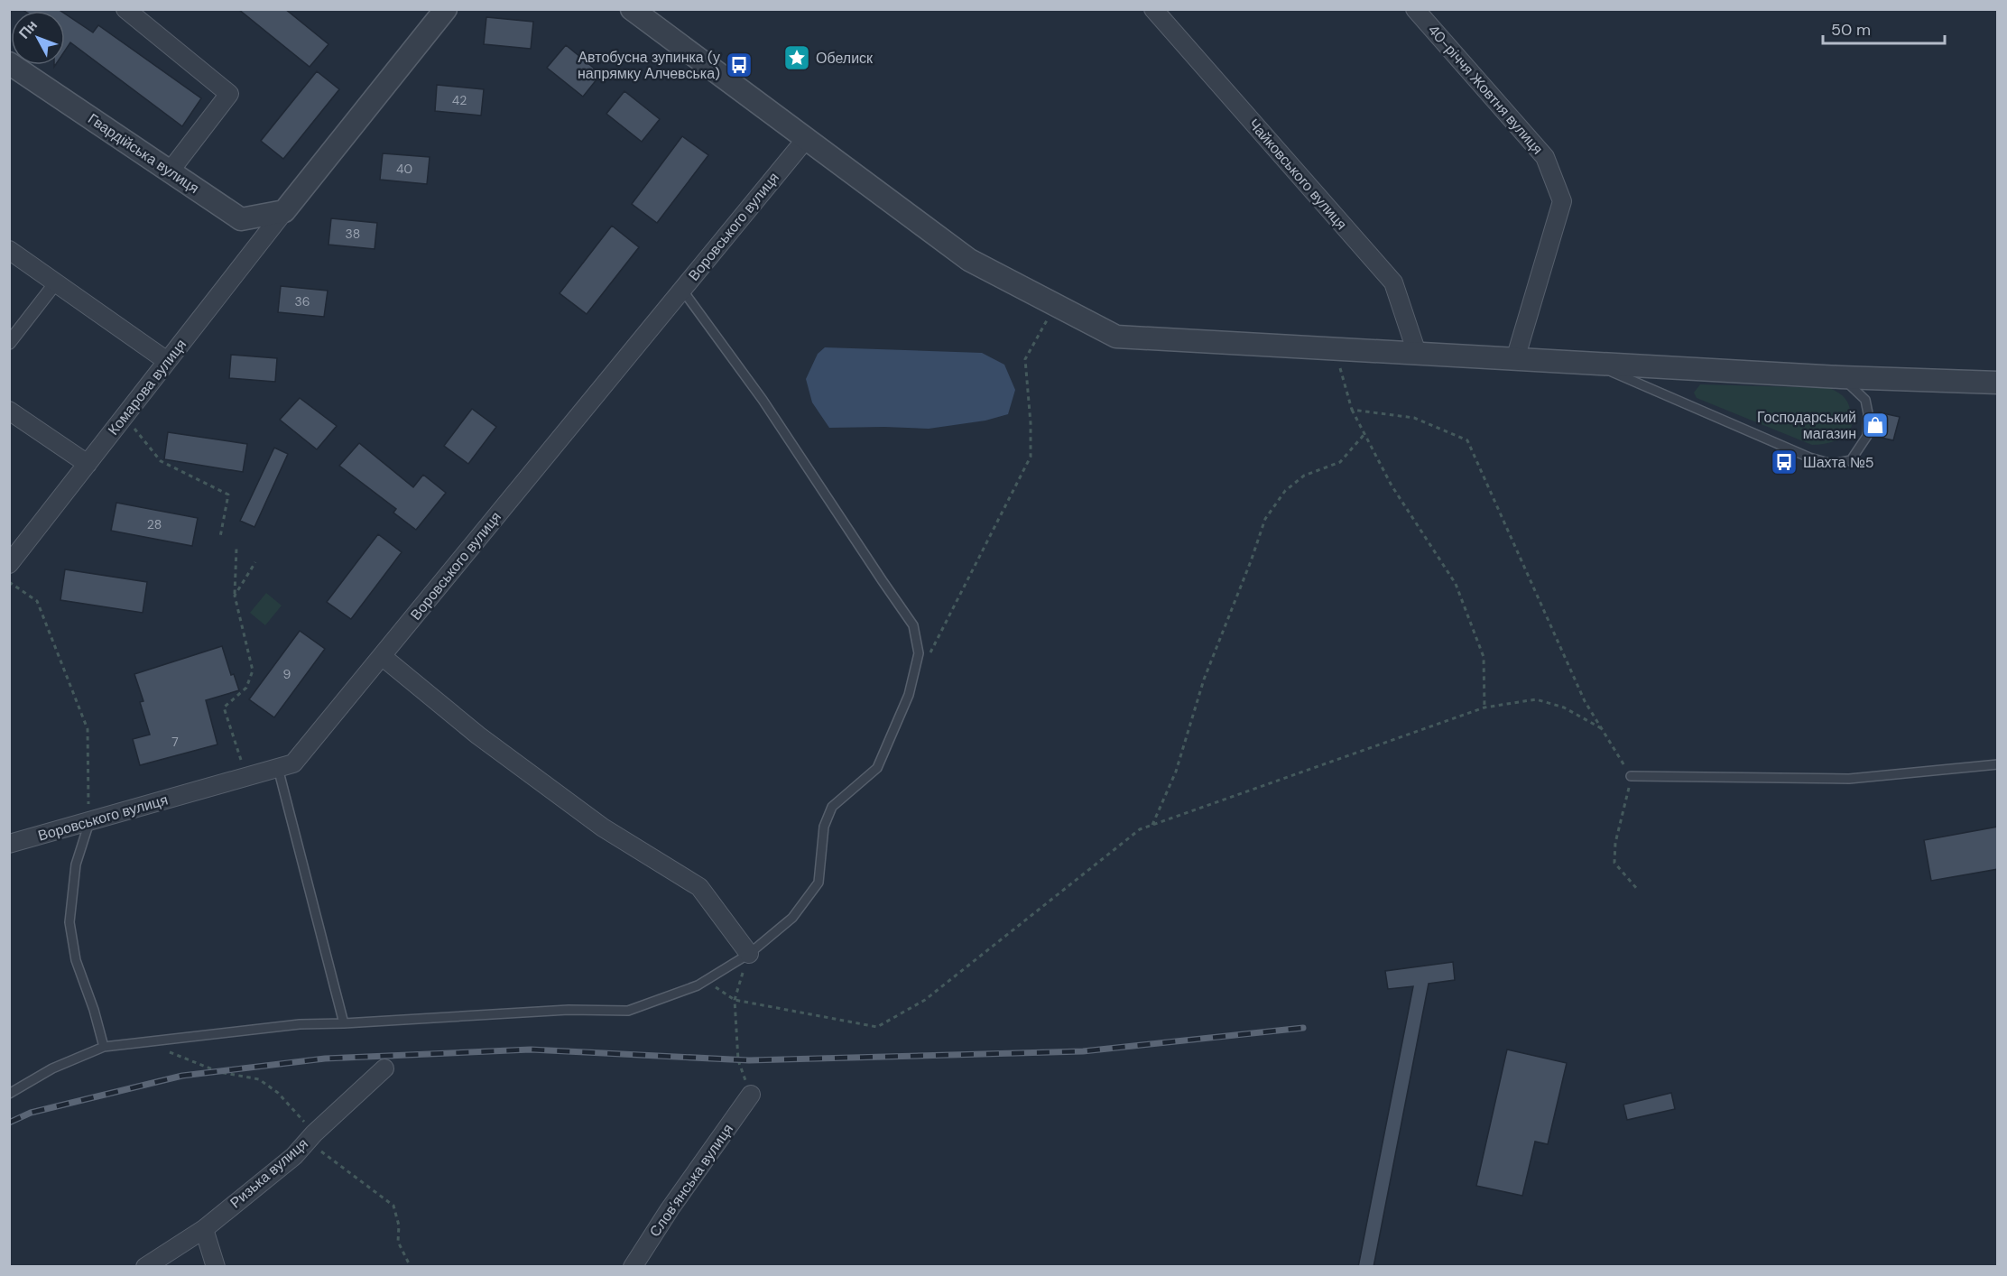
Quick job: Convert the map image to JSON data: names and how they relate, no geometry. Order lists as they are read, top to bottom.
{
  "streets": {
    "street": [
      "40-річчя Жовтня вулиця",
      "Гвардійська вулиця",
      "Чайковського вулиця",
      "Воровського вулиця",
      "Комарова вулиця",
      "Ризька вулиця",
      "Слов’янська вулиця"
    ]
  },
  "crossings": [
    ["Гвардійська вулиця", "Комарова вулиця"]
  ],
  "places": {
    "place": ["Обелиск"],
    "bus stop": ["Автобусна зупинка (у напрямку Алчевська)", "Шахта №5"],
    "shop": ["Господарський магазин"]
  },
  "house_numbers": [
    "42",
    "40",
    "38",
    "36",
    "28",
    "9",
    "7"
  ],
  "scale_bar": "50 m",
  "north": "top left"
}
